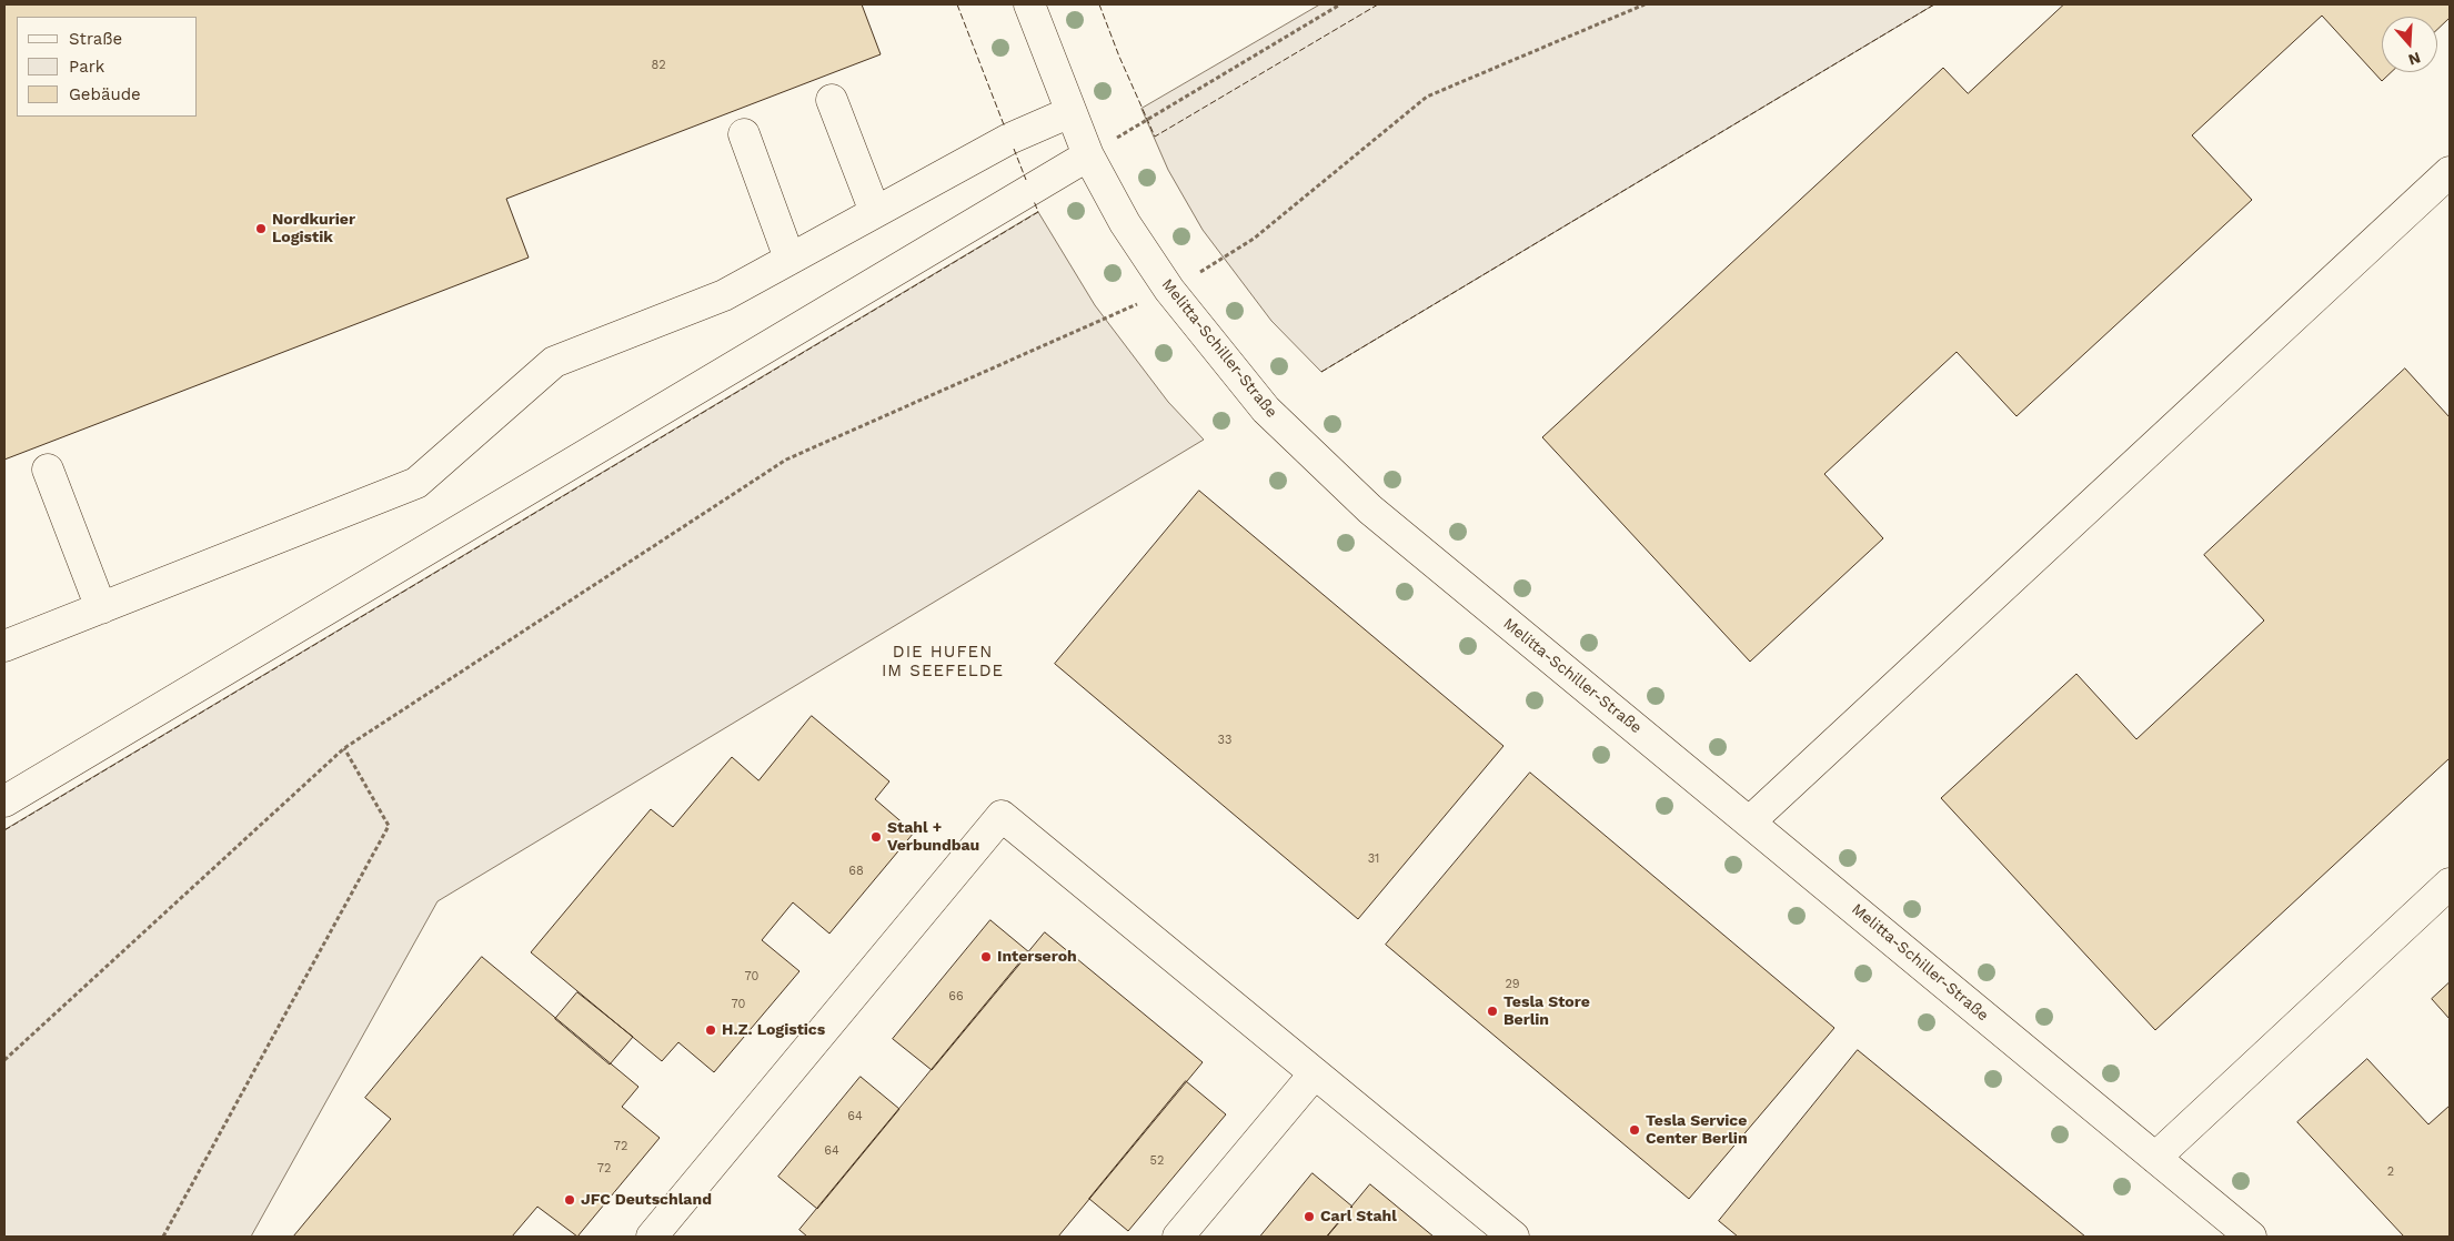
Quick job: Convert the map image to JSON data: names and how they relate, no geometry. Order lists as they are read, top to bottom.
{
  "streets": {
    "street": ["Melitta-Schiller-Straße"]
  },
  "districts": ["DIE HUFEN IM SEEFELDE"],
  "places": [
    "Nordkurier Logistik",
    "Stahl + Verbundbau",
    "Interseroh",
    "Tesla Store Berlin",
    "H.Z. Logistics",
    "Tesla Service Center Berlin",
    "JFC Deutschland",
    "Carl Stahl"
  ],
  "house_numbers": [
    "82",
    "33",
    "31",
    "68",
    "70",
    "29",
    "66",
    "70",
    "64",
    "72",
    "64",
    "52",
    "72",
    "2"
  ],
  "legend": ["Straße", "Park", "Gebäude"],
  "north": "bottom"
}
